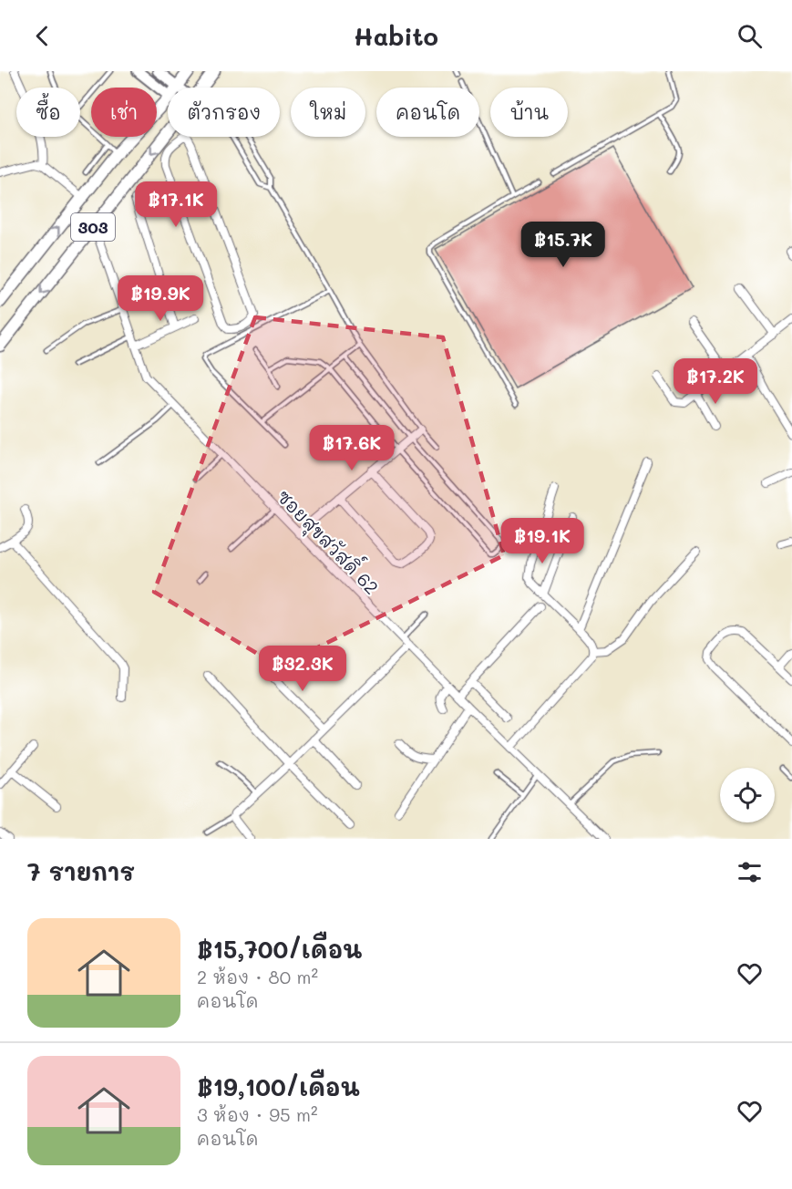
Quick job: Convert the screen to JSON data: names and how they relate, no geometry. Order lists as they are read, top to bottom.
{
  "streets": {
    "main road": ["303"],
    "street": ["ซอยสุขสวัสดิ์ 62"]
  },
  "crossings": [
    ["303", "ซอยสุขสวัสดิ์ 62"]
  ],
  "page": {
    "header": "Habito",
    "chip": [
      "ซื้อ",
      "เช่า",
      "ตัวกรอง",
      "ใหม่",
      "คอนโด",
      "บ้าน"
    ],
    "price": [
      "฿17.1K",
      "฿15.7K",
      "฿19.9K",
      "฿17.2K",
      "฿17.6K",
      "฿19.1K",
      "฿32.3K"
    ],
    "heading": "7 รายการ",
    "list": [
      {
        "name": "฿15,700/เดือน",
        "note": "2 ห้อง · 80 m² · คอนโด"
      },
      {
        "name": "฿19,100/เดือน",
        "note": "3 ห้อง · 95 m² · คอนโด"
      }
    ]
  }
}
